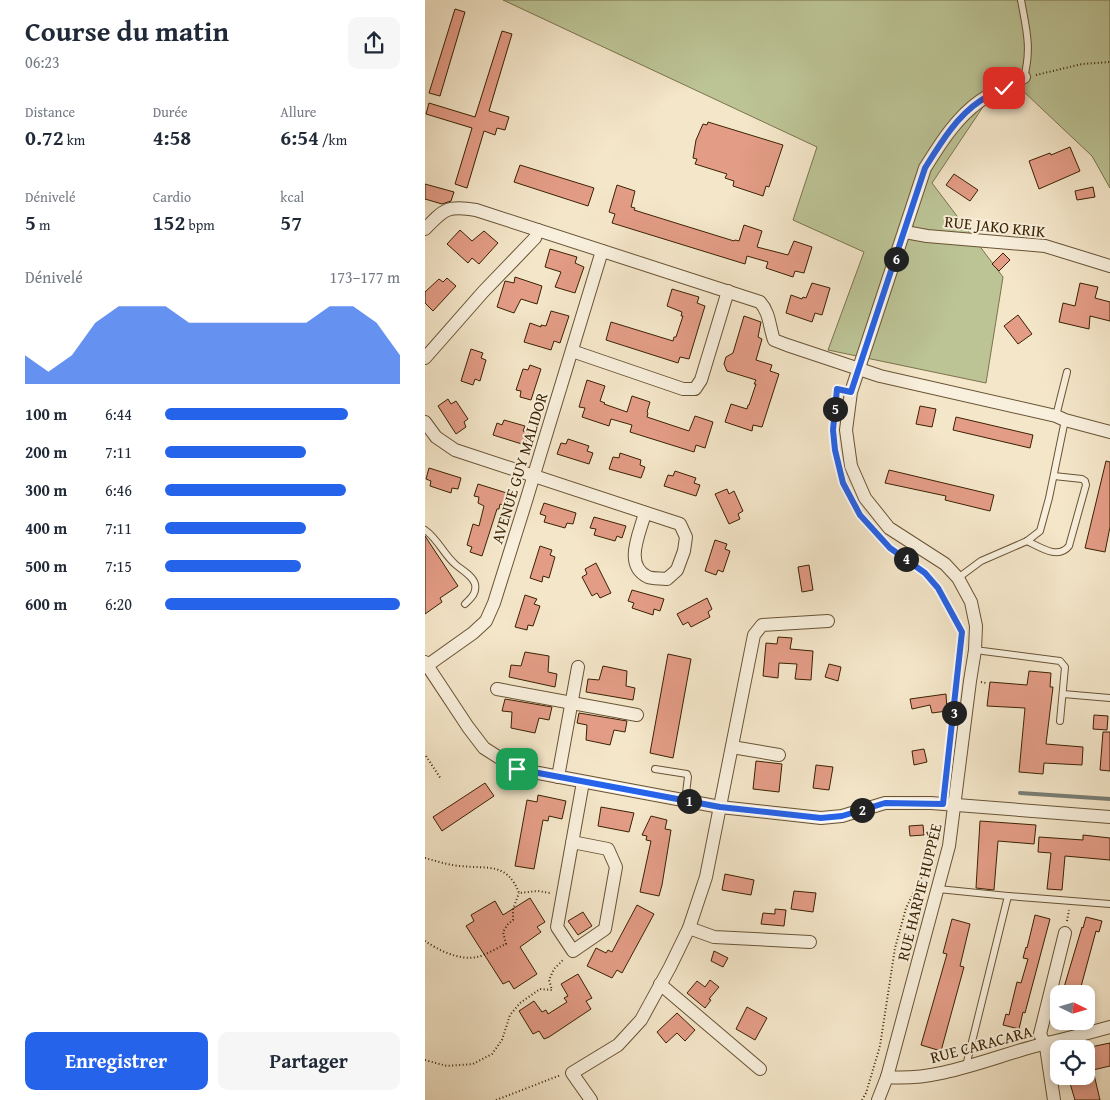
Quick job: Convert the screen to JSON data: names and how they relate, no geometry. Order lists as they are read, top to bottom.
{
  "streets": {
    "street": [
      "RUE JAKO KRIK",
      "AVENUE GUY MALIDOR",
      "RUE HARPIE HUPPÉE",
      "RUE CARACARA"
    ]
  },
  "crossings": [
    ["RUE JAKO KRIK", "RUE HARPIE HUPPÉE"],
    ["RUE HARPIE HUPPÉE", "RUE CARACARA"]
  ],
  "north": "right",
  "page": {
    "heading": ["Course du matin", "06:23"],
    "stats": [
      ["Distance", "0.72 km"],
      ["Durée", "4:58"],
      ["Allure", "6:54 /km"],
      ["Dénivelé", "5 m"],
      ["Cardio", "152 bpm"],
      ["kcal", "57"]
    ],
    "pins": [
      "6",
      "5",
      "4",
      "3",
      "1",
      "2"
    ],
    "chart": ["Dénivelé", "173–177 m"],
    "list": [
      {
        "name": "100 m",
        "note": "6:44"
      },
      {
        "name": "200 m",
        "note": "7:11"
      },
      {
        "name": "300 m",
        "note": "6:46"
      },
      {
        "name": "400 m",
        "note": "7:11"
      },
      {
        "name": "500 m",
        "note": "7:15"
      },
      {
        "name": "600 m",
        "note": "6:20"
      }
    ],
    "buttons": ["Enregistrer", "Partager"]
  }
}
